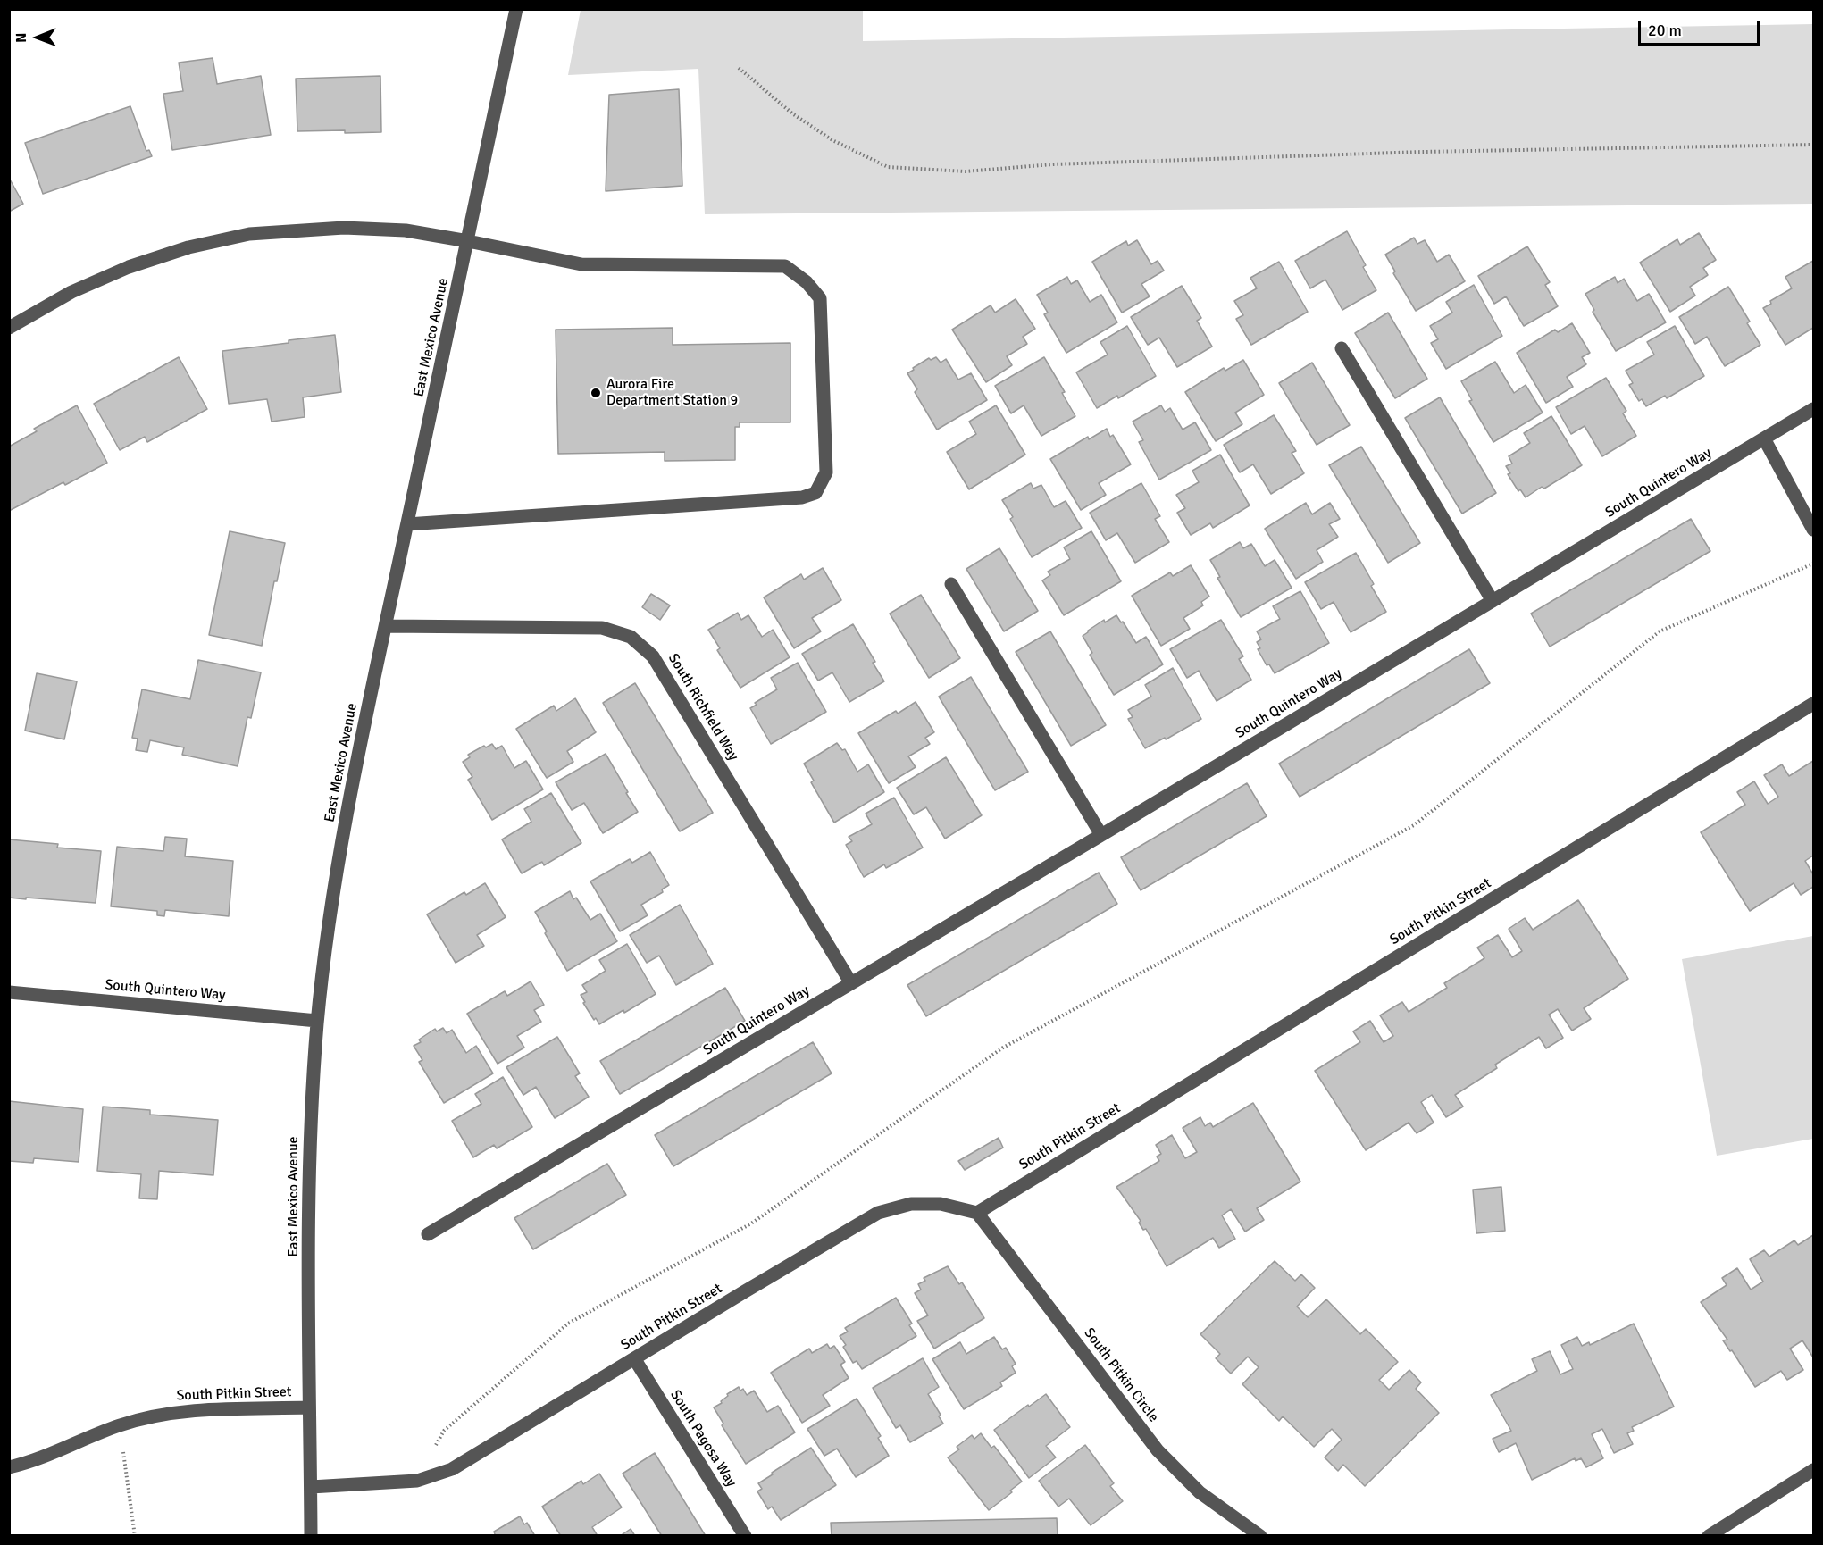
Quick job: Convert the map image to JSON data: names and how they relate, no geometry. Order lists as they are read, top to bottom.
{
  "streets": {
    "street": [
      "East Mexico Avenue",
      "South Quintero Way",
      "South Richfield Way",
      "South Pitkin Street",
      "South Pitkin Circle",
      "South Pagosa Way"
    ]
  },
  "crossings": [
    ["East Mexico Avenue", "South Quintero Way"],
    ["East Mexico Avenue", "South Richfield Way"],
    ["East Mexico Avenue", "South Pitkin Street"],
    ["South Quintero Way", "South Richfield Way"],
    ["South Pitkin Street", "South Pitkin Circle"],
    ["South Pitkin Street", "South Pagosa Way"]
  ],
  "places": ["Aurora Fire Department Station 9"],
  "scale_bar": "20 m",
  "north": "left"
}
